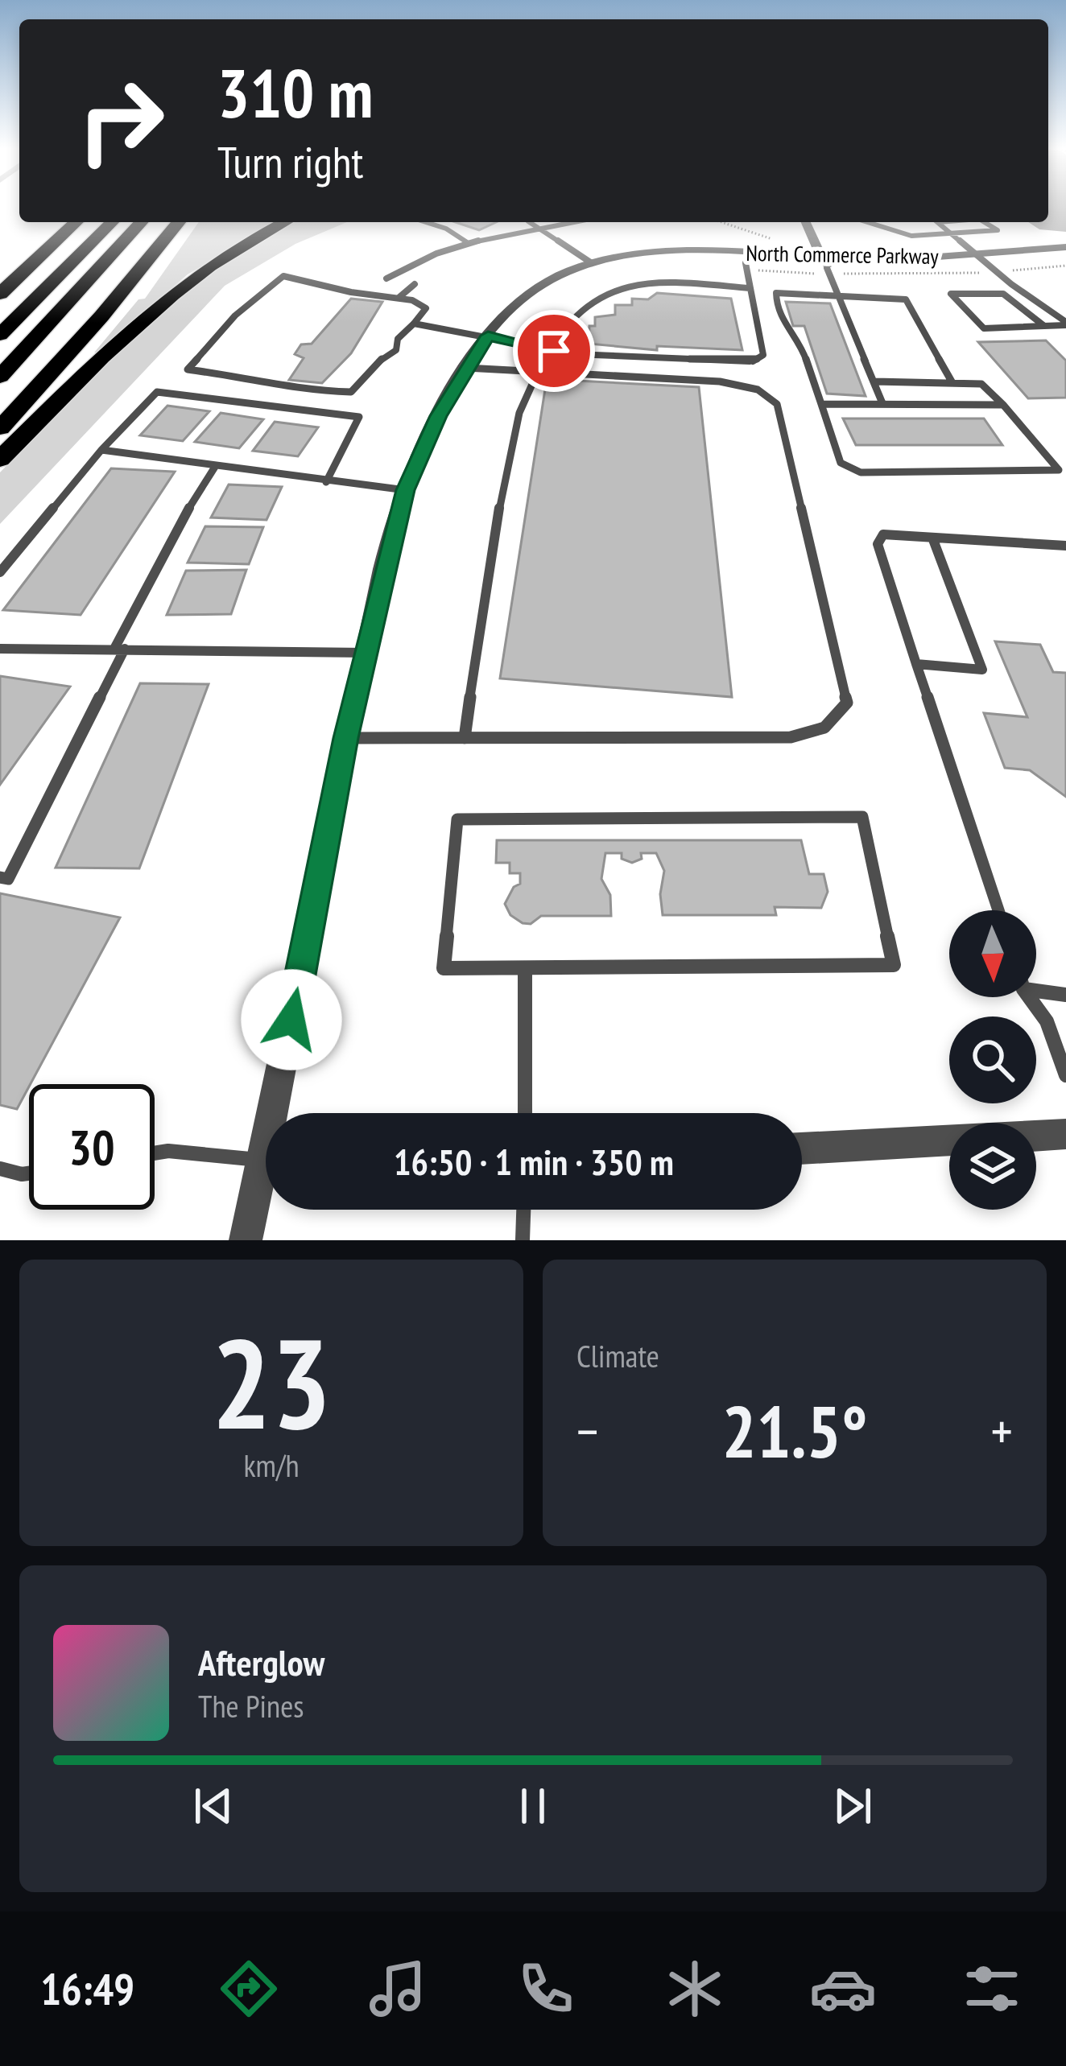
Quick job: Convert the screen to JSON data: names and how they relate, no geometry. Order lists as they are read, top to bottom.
{
  "streets": {
    "street": ["North Commerce Parkway"]
  },
  "north": "bottom",
  "page": {
    "turn": ["310 m", "Turn right"],
    "limit": "30",
    "trip": "16:50 · 1 min · 350 m",
    "tile": [
      ["23", "km/h"],
      "Climate"
    ],
    "heat": ["−", "21.5°", "+"],
    "song": ["Afterglow", "The Pines"],
    "tabs": "16:49"
  }
}
